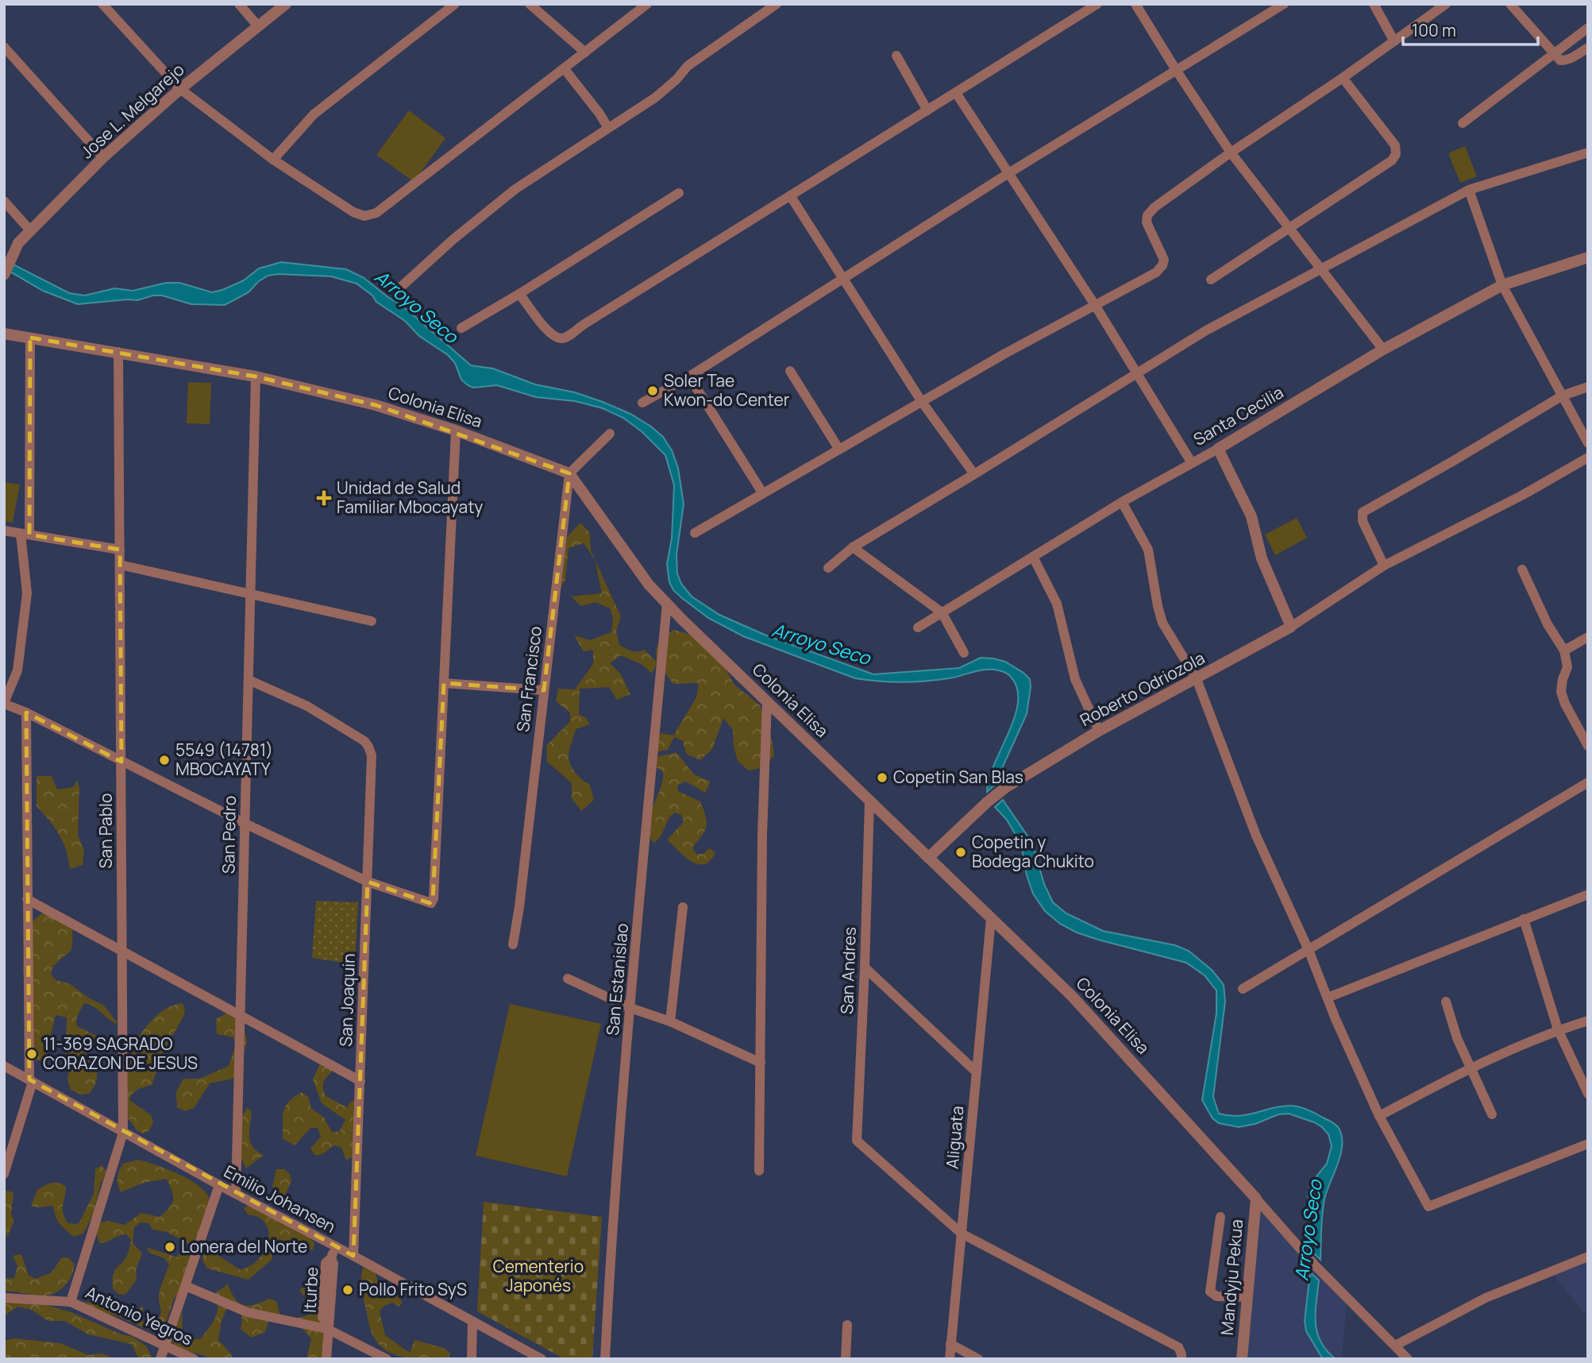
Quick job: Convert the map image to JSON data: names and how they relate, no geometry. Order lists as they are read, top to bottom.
{
  "streets": {
    "street": [
      "Jose L. Melgarejo",
      "Colonia Elisa",
      "Santa Cecilia",
      "San Francisco",
      "Roberto Odriozola",
      "San Pablo",
      "San Pedro",
      "San Andres",
      "San Estanislao",
      "San Joaquin",
      "Aliguata",
      "Emilio Johansen",
      "Mandyju Pekua",
      "Iturbe",
      "Antonio Yegros"
    ]
  },
  "crossings": [
    ["Colonia Elisa", "San Francisco"],
    ["Colonia Elisa", "Roberto Odriozola"],
    ["Colonia Elisa", "San Pablo"],
    ["Colonia Elisa", "San Pedro"],
    ["Colonia Elisa", "San Andres"],
    ["Colonia Elisa", "San Estanislao"],
    ["Colonia Elisa", "Aliguata"],
    ["Colonia Elisa", "Mandyju Pekua"],
    ["San Pablo", "Emilio Johansen"],
    ["San Pablo", "Antonio Yegros"],
    ["San Pedro", "San Joaquin"],
    ["San Pedro", "Emilio Johansen"],
    ["San Andres", "Aliguata"],
    ["San Joaquin", "Emilio Johansen"],
    ["Emilio Johansen", "Iturbe"]
  ],
  "water": ["Arroyo Seco"],
  "parks": ["Cementerio Japonés"],
  "places": {
    "other": [
      "Soler Tae Kwon-do Center",
      "5549 (14781) MBOCAYATY",
      "Copetin San Blas",
      "Copetin y Bodega Chukito",
      "11-369 SAGRADO CORAZON DE JESUS",
      "Lonera del Norte",
      "Pollo Frito SyS"
    ],
    "health": ["Unidad de Salud Familiar Mbocayaty"]
  },
  "scale_bar": "100 m"
}
